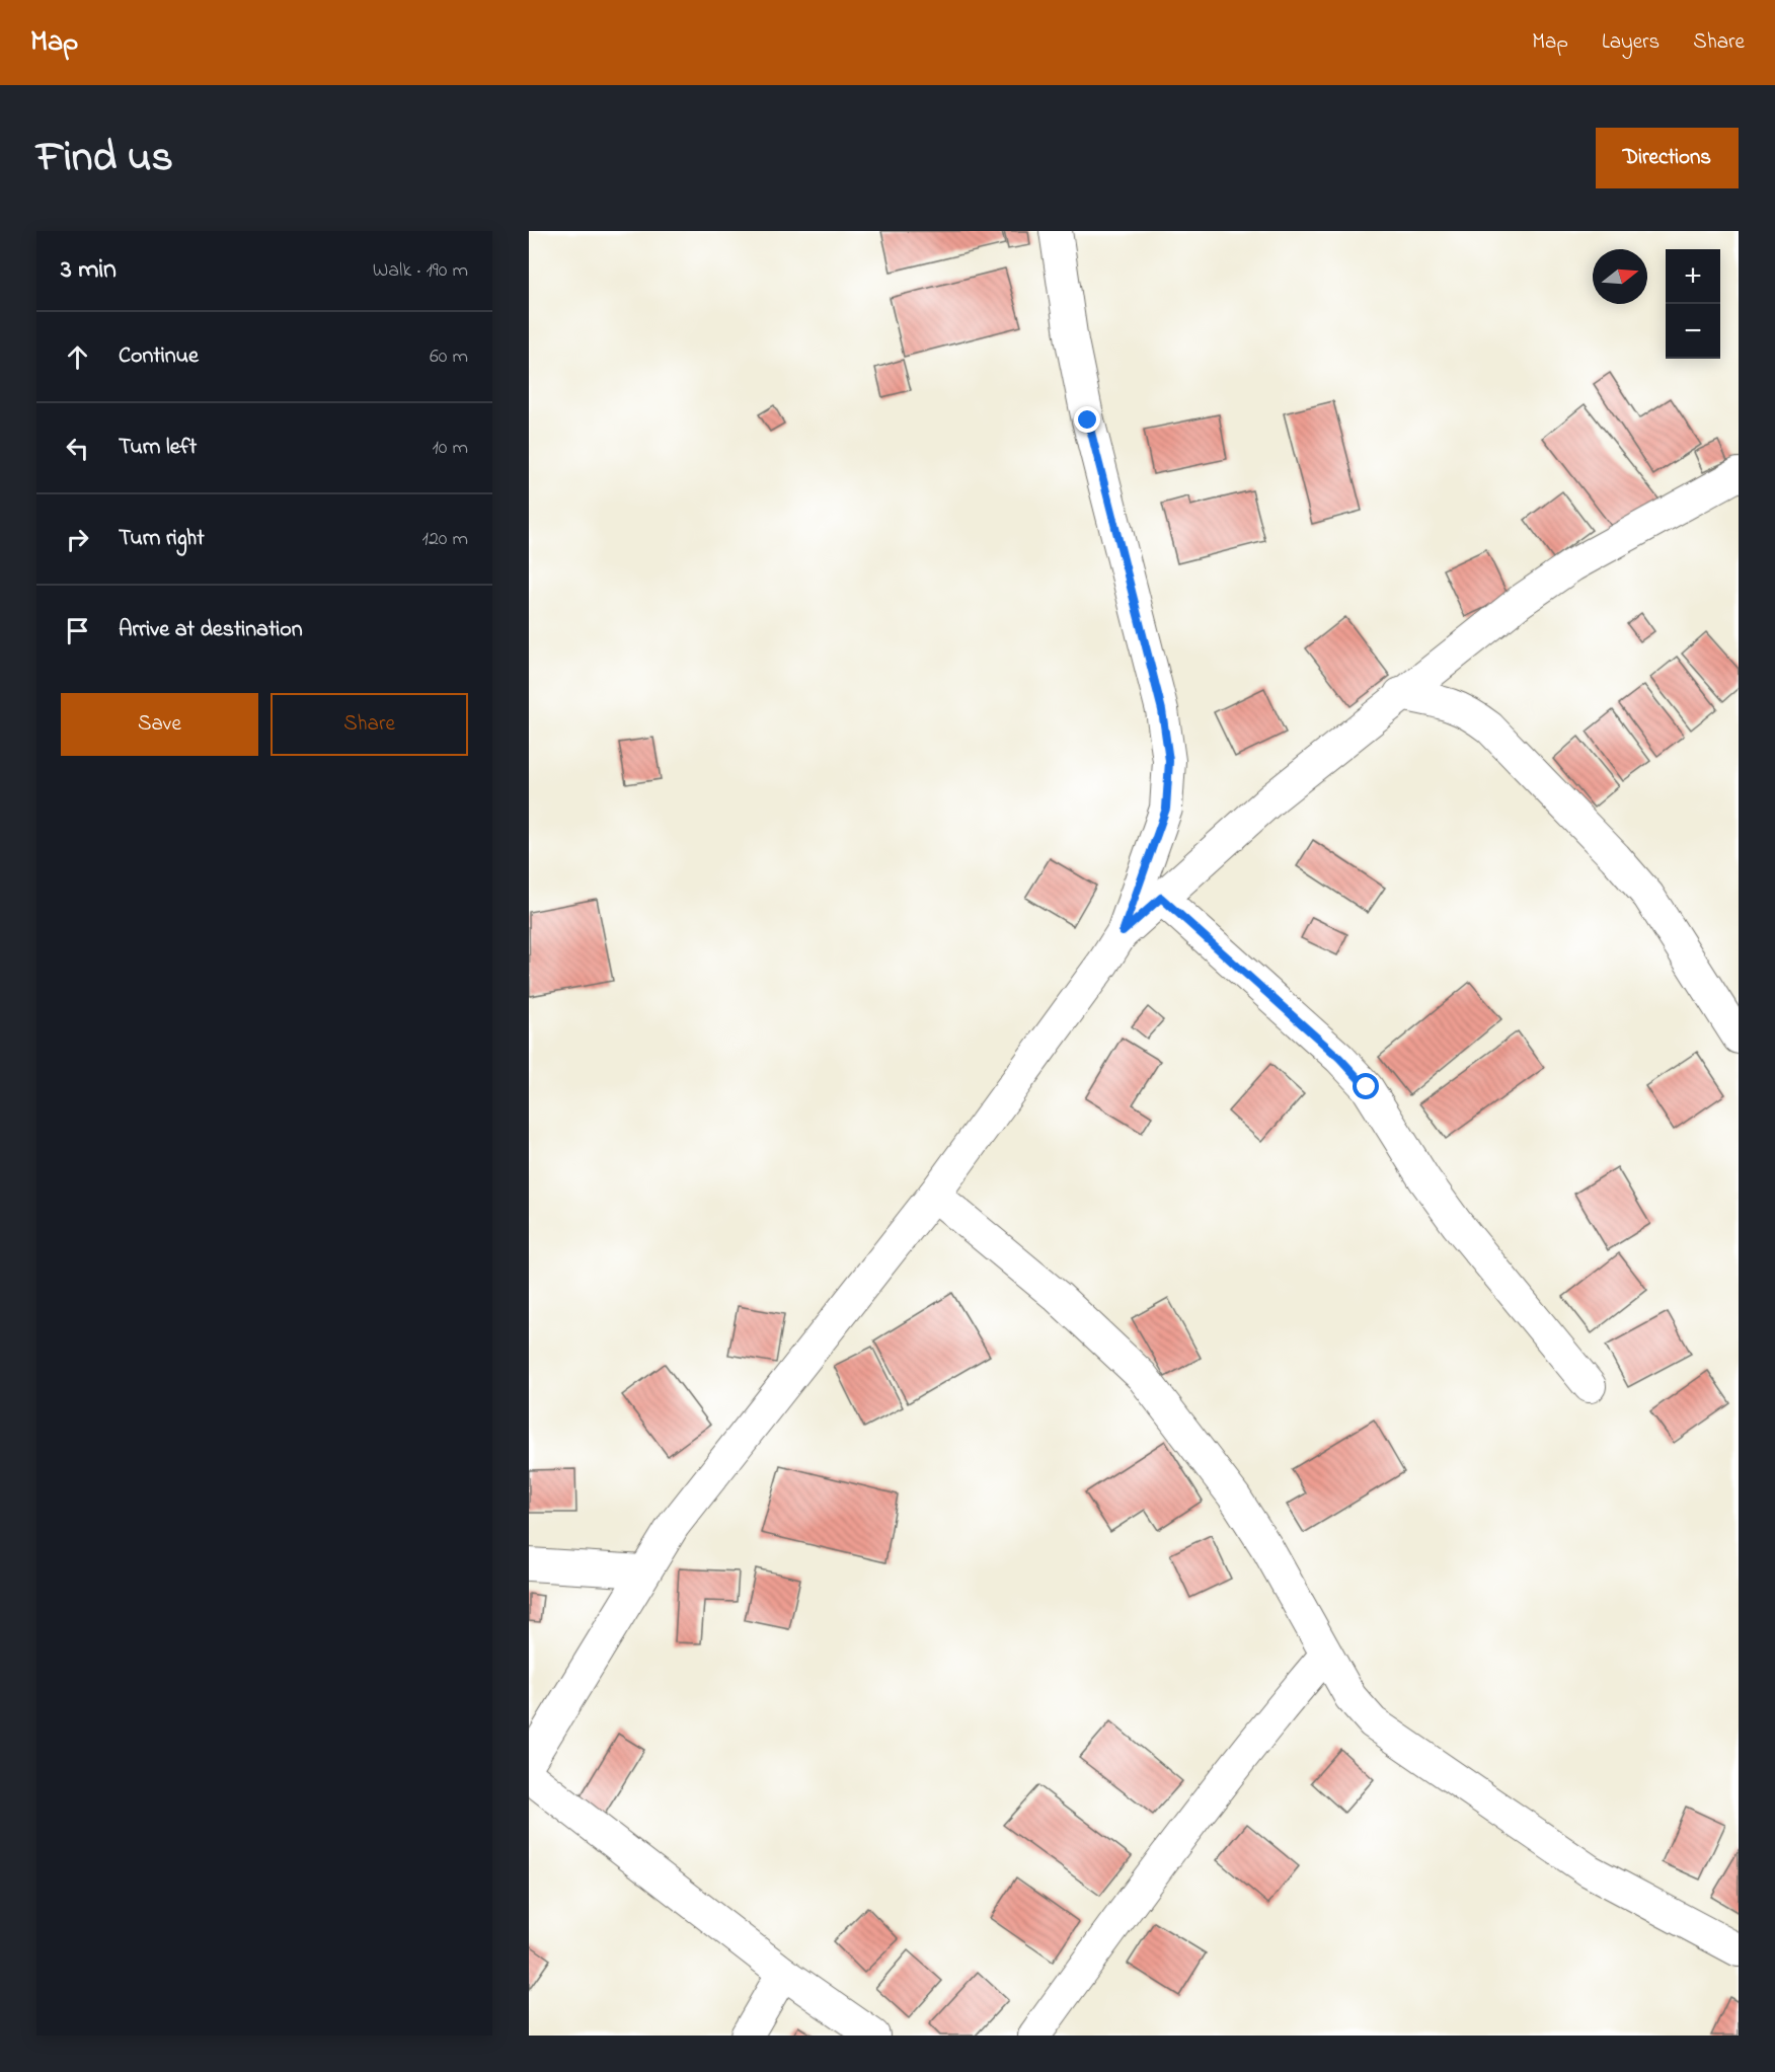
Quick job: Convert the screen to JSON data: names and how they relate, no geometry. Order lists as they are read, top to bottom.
{
  "north": "right",
  "page": {
    "header": "Map",
    "nav": ["Map", "Layers", "Share"],
    "title": "Find us",
    "buttons": [
      "Directions",
      ["Save", "Share"]
    ],
    "heading": ["3 min", "Walk · 190 m"],
    "map_buttons": ["+", "−"],
    "list": [
      ["Continue", "60 m"],
      ["Turn left", "10 m"],
      ["Turn right", "120 m"],
      "Arrive at destination"
    ]
  }
}
